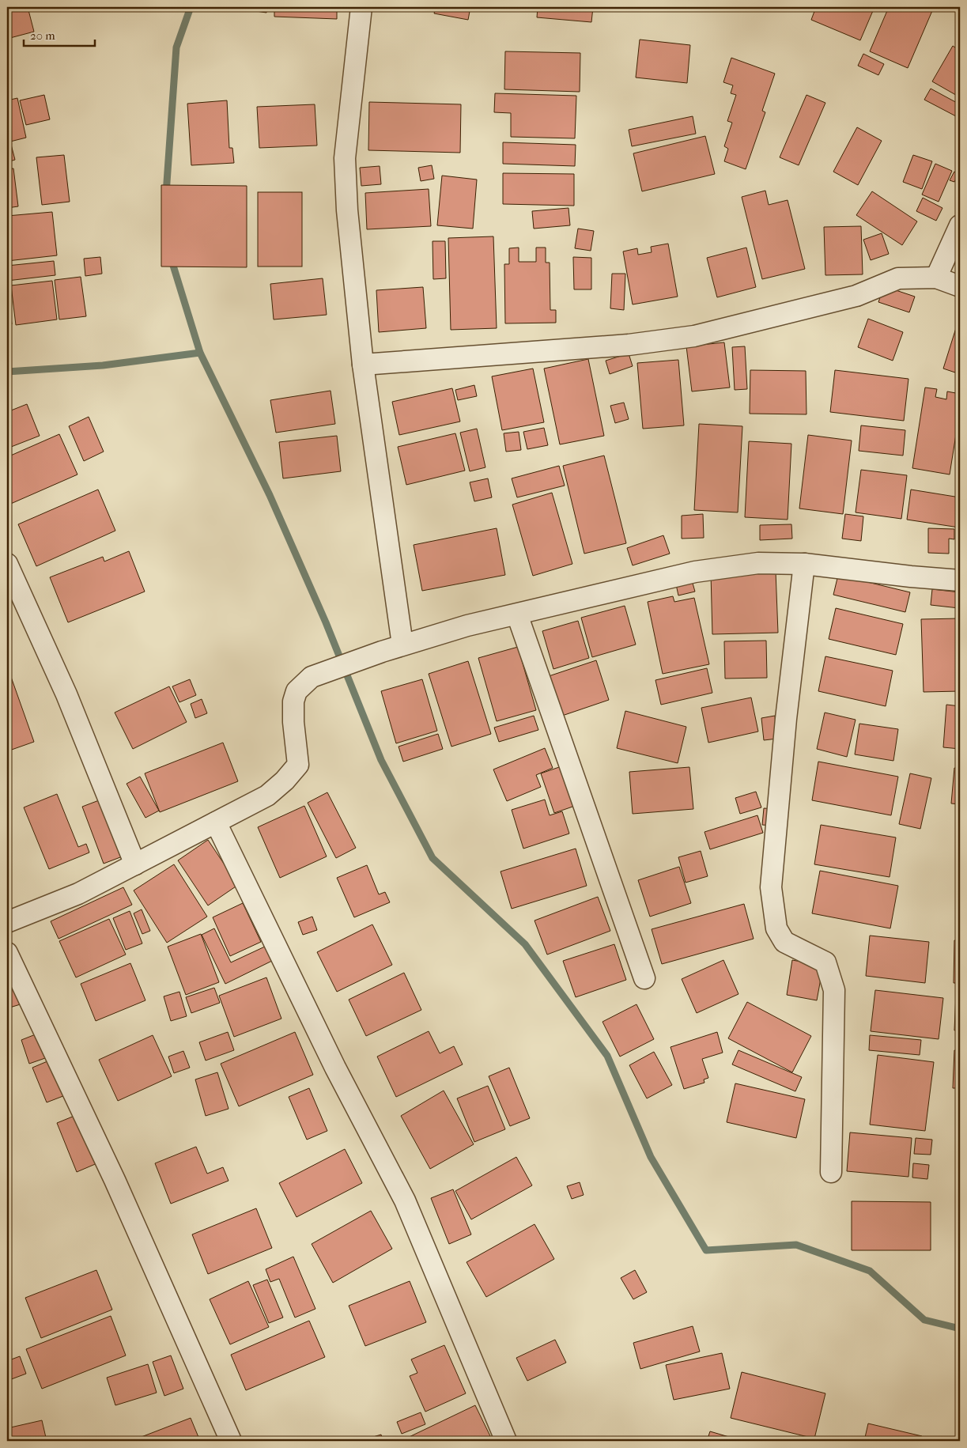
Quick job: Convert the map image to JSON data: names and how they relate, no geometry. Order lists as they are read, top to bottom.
{
  "scale_bar": "20 m"
}
